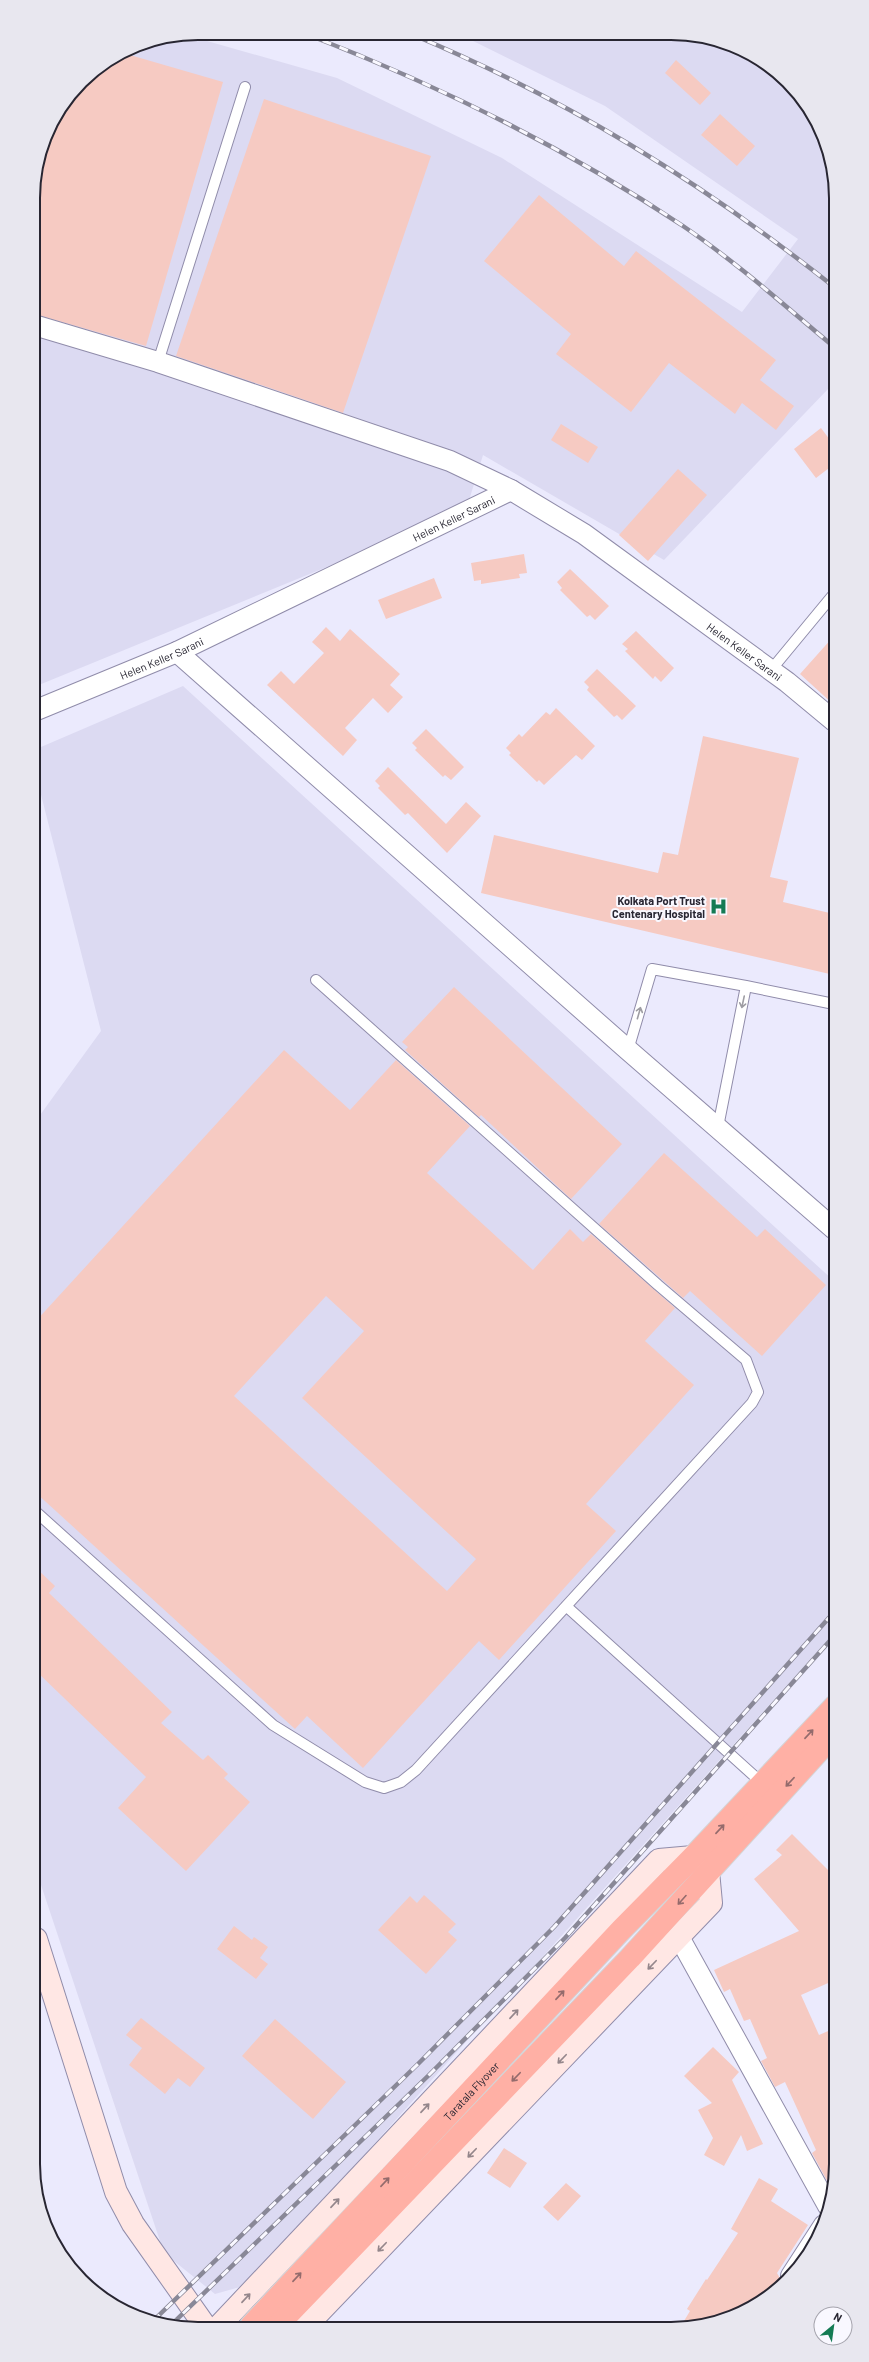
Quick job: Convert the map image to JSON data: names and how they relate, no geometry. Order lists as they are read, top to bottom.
{
  "streets": {
    "highway": ["Taratala Flyover"],
    "street": ["Helen Keller Sarani"]
  },
  "places": {
    "hospital": ["Kolkata Port Trust Centenary Hospital"]
  },
  "north": "top right"
}
